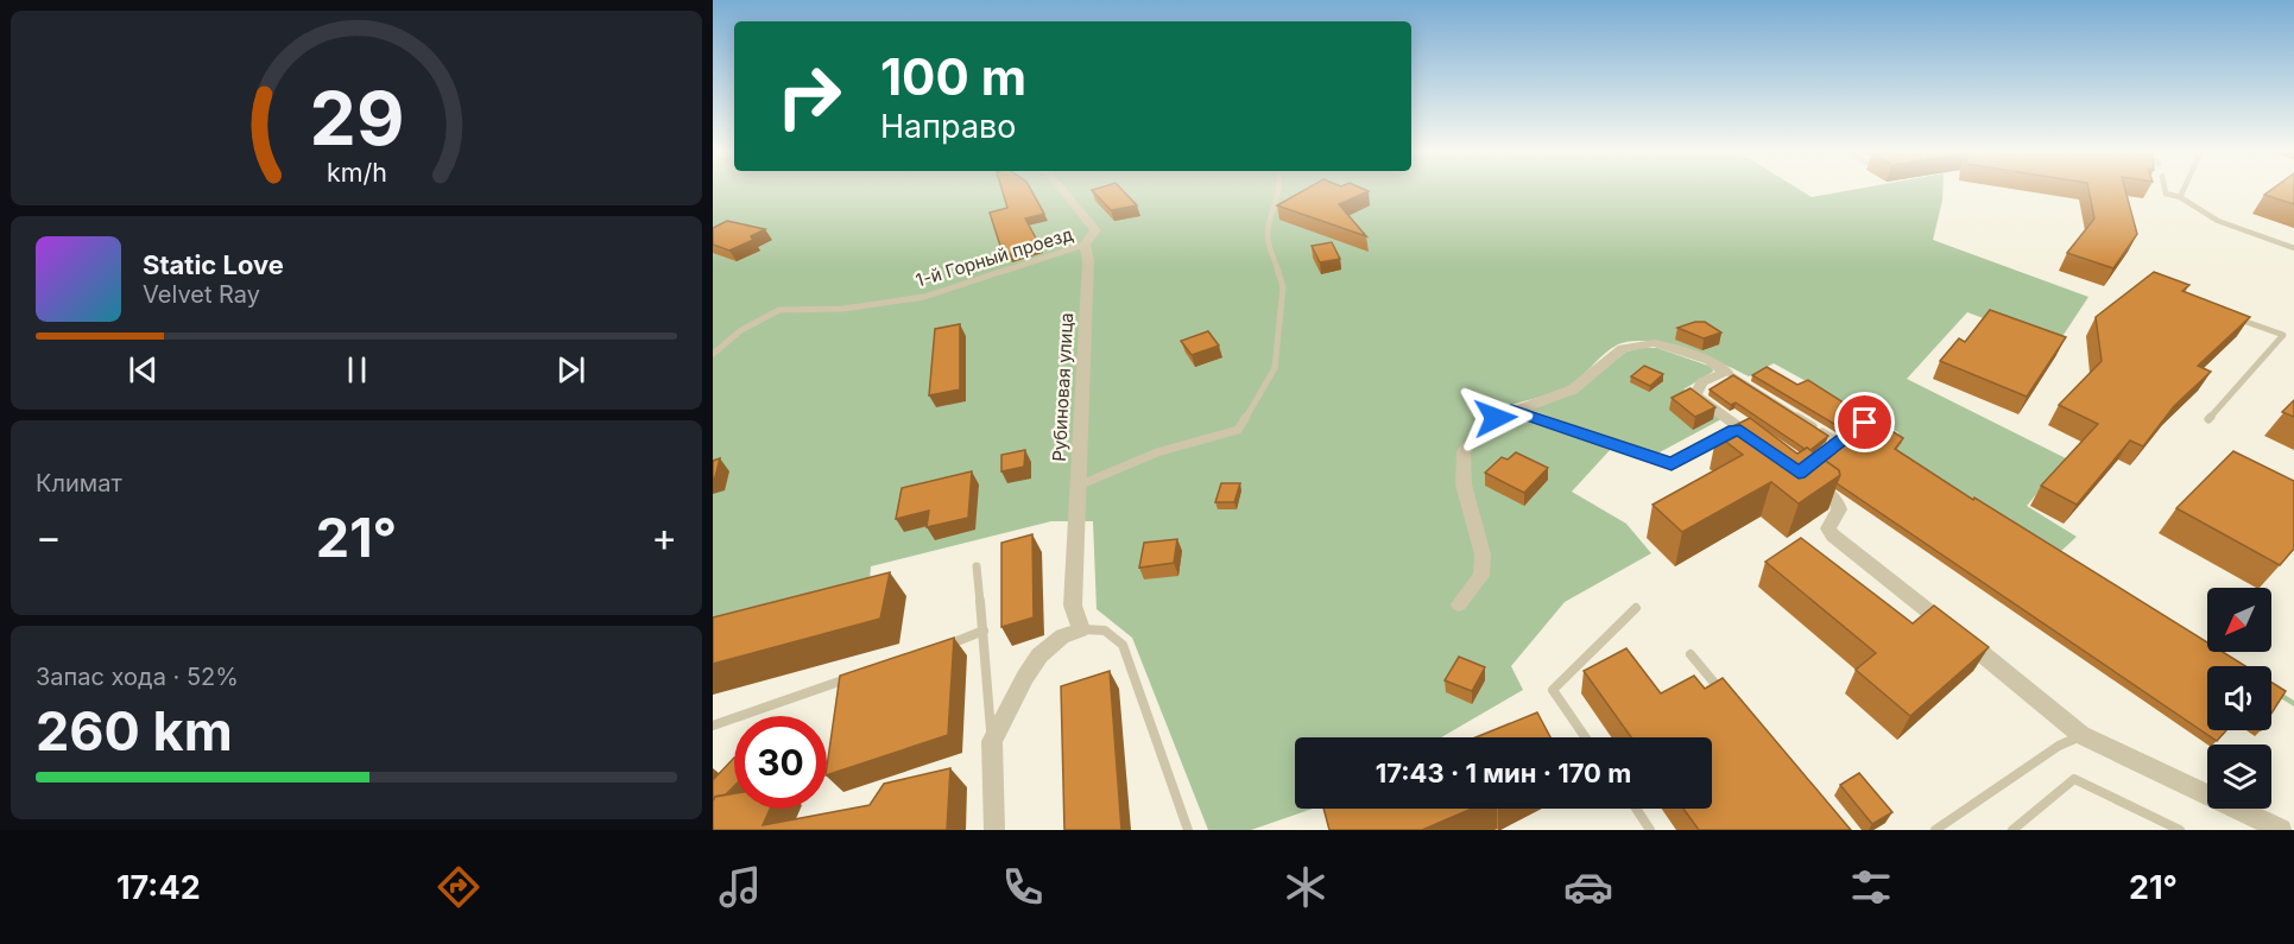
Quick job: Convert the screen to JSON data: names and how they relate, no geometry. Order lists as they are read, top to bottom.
{
  "streets": {
    "street": ["Рубиновая улица"],
    "lane": ["1-й Горный проезд"]
  },
  "crossings": [
    ["1-й Горный проезд", "Рубиновая улица"]
  ],
  "north": "bottom left",
  "page": {
    "turn": ["100 m", "Направо"],
    "song": ["Static Love", "Velvet Ray"],
    "tile": [
      "Климат",
      ["Запас хода · 52%", "260 km"]
    ],
    "heat": ["−", "21°", "+"],
    "limit": "30",
    "trip": "17:43 · 1 мин · 170 m",
    "tabs": ["17:42", "21°"],
    "gauge": ["29", "km/h"]
  }
}
